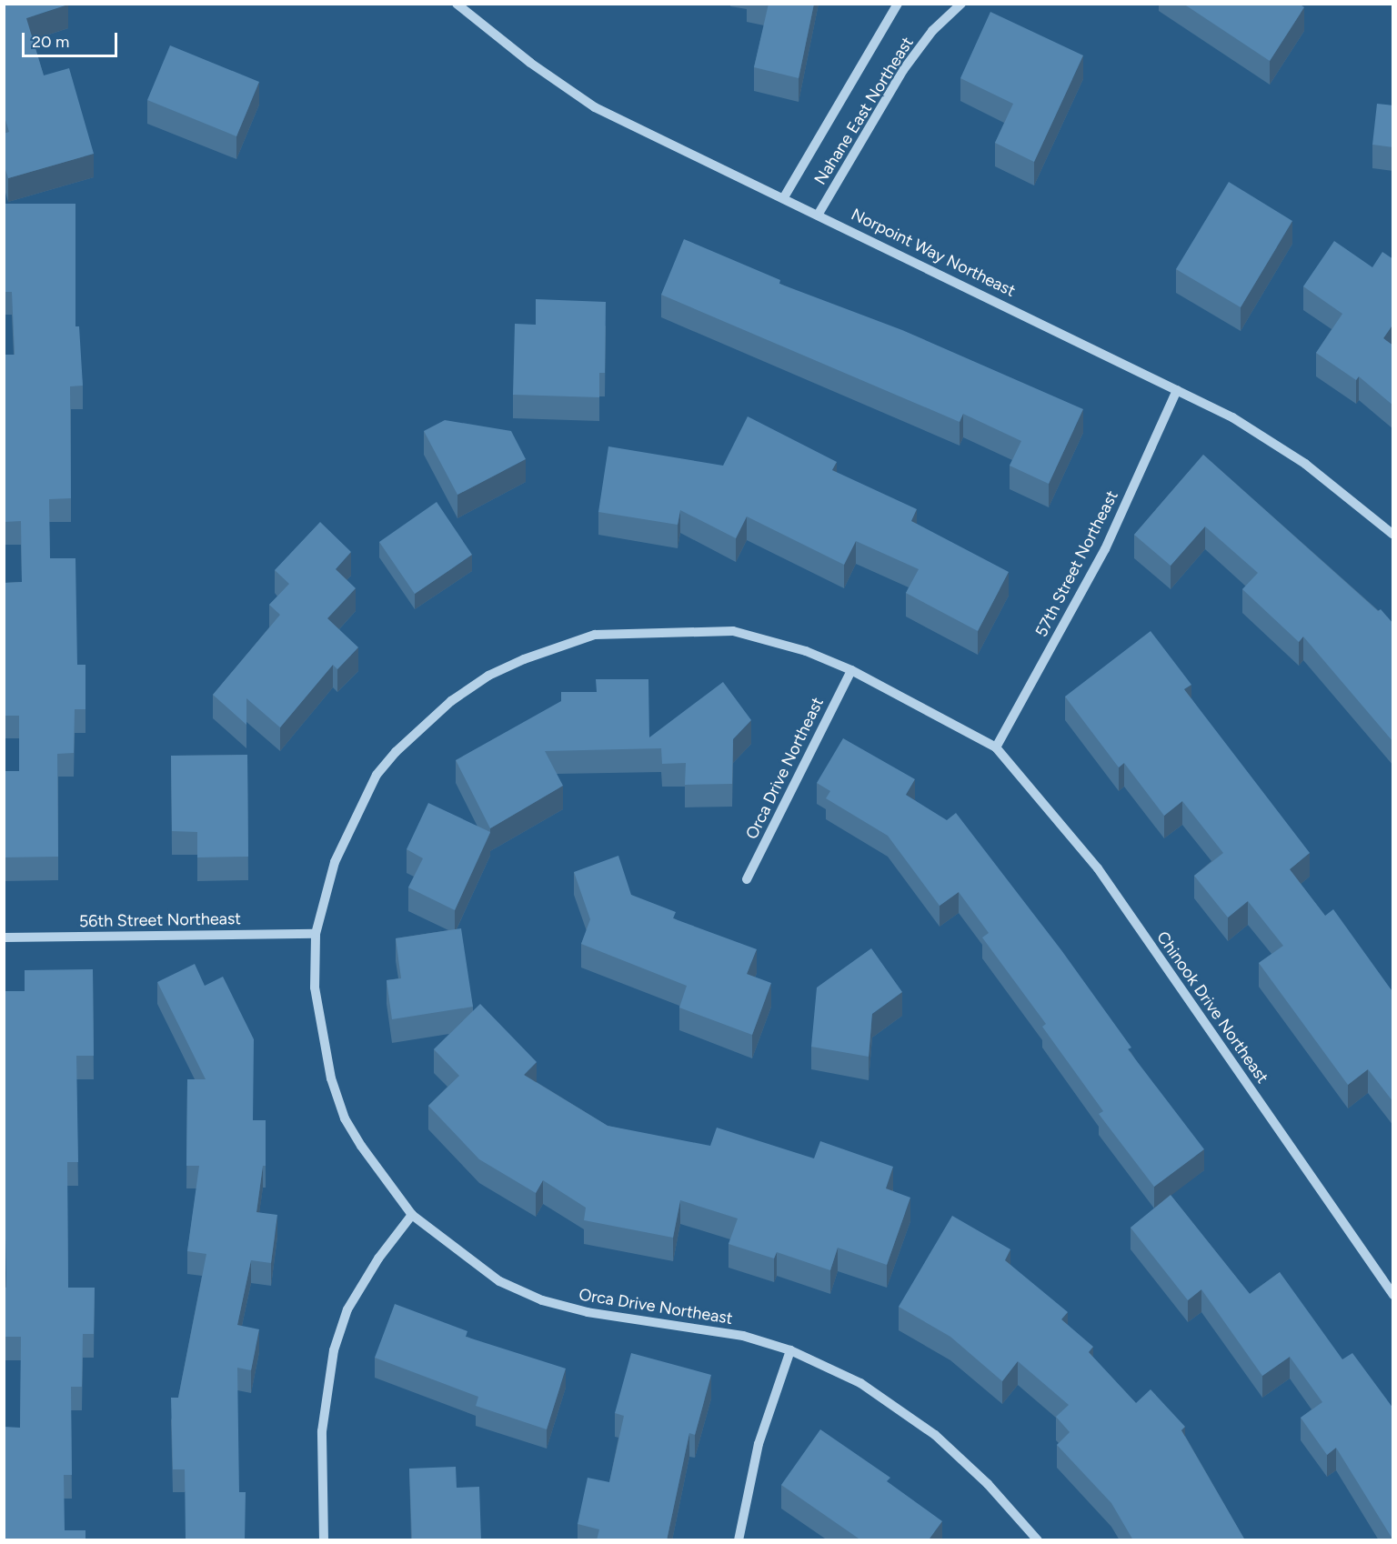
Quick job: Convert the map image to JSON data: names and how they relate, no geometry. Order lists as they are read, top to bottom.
{
  "streets": {
    "street": [
      "Nahane East Northeast",
      "Norpoint Way Northeast",
      "57th Street Northeast",
      "Orca Drive Northeast",
      "56th Street Northeast",
      "Chinook Drive Northeast"
    ]
  },
  "crossings": [
    ["Nahane East Northeast", "Norpoint Way Northeast"],
    ["Norpoint Way Northeast", "57th Street Northeast"],
    ["57th Street Northeast", "Orca Drive Northeast"],
    ["57th Street Northeast", "Chinook Drive Northeast"],
    ["Orca Drive Northeast", "56th Street Northeast"],
    ["Orca Drive Northeast", "Chinook Drive Northeast"]
  ],
  "scale_bar": "20 m"
}
